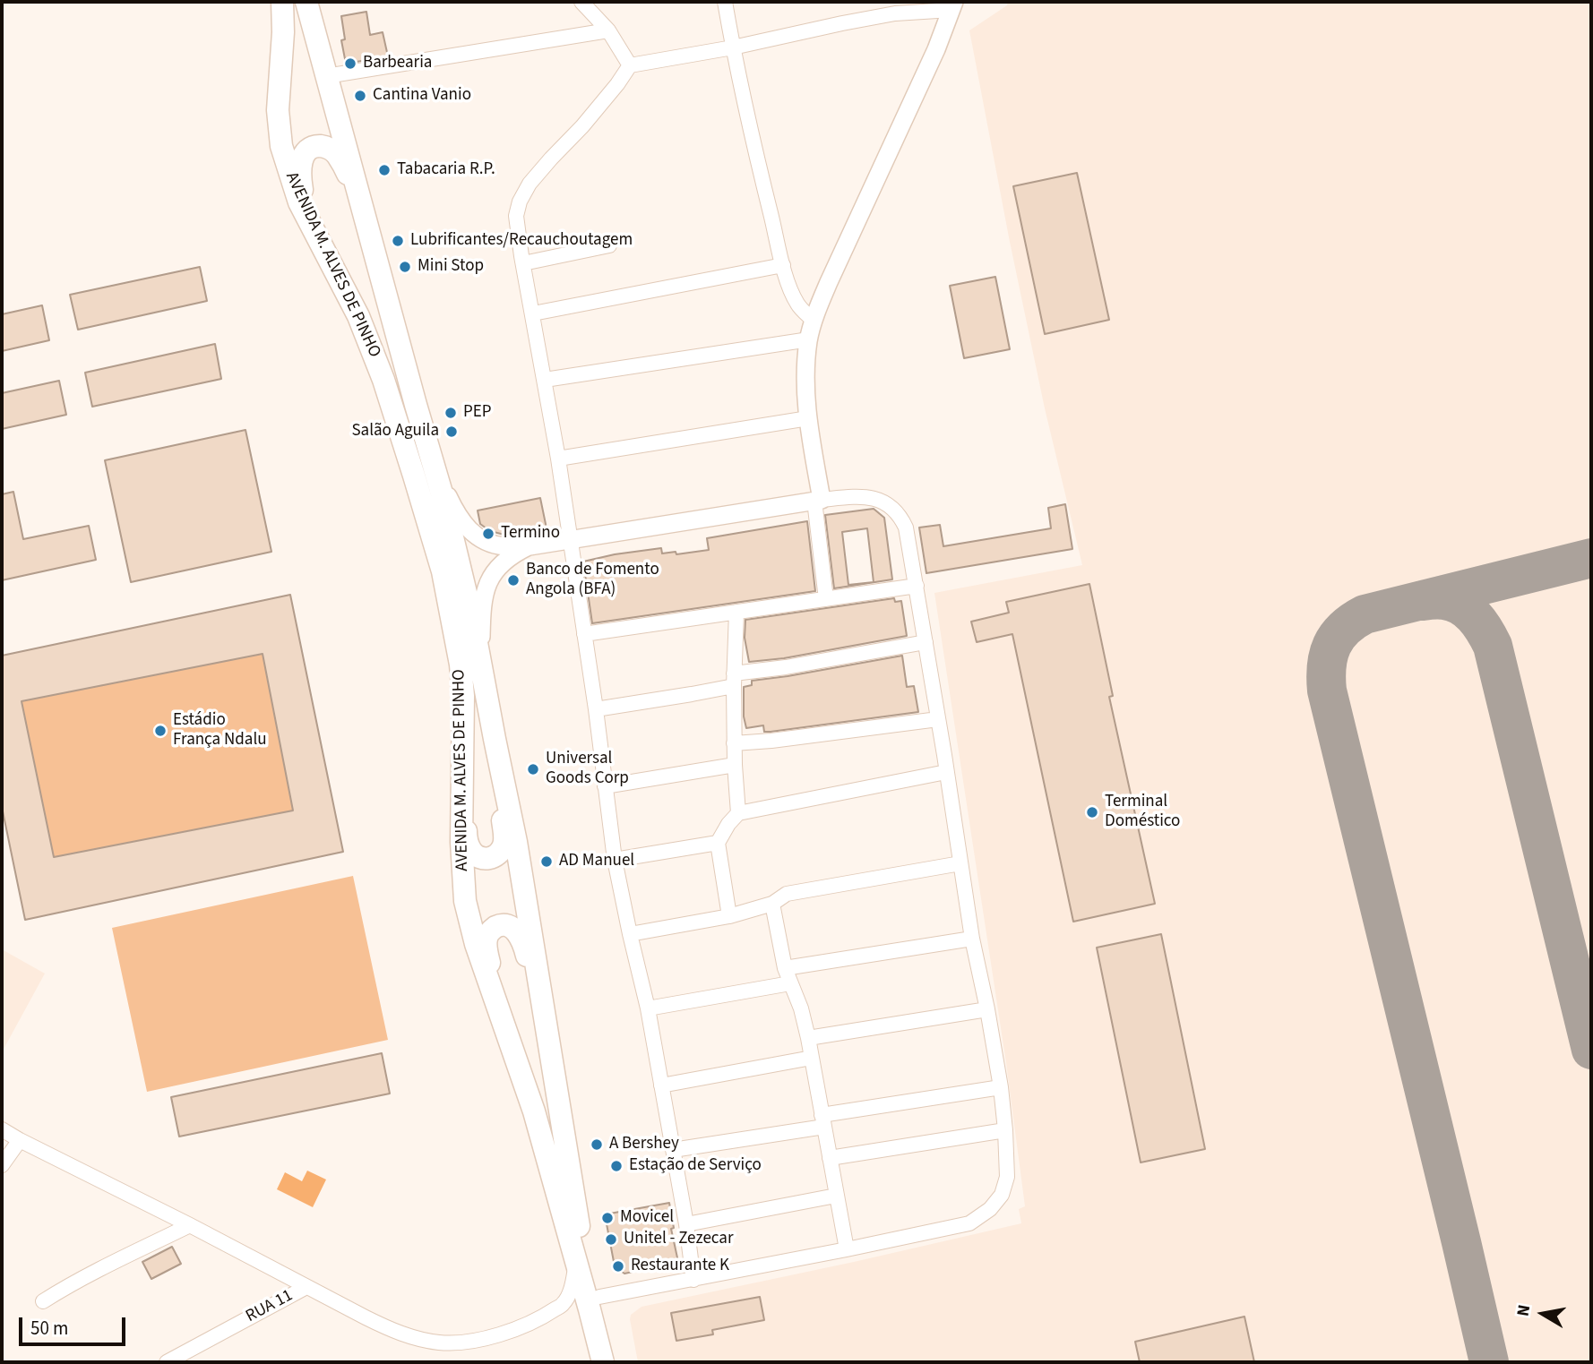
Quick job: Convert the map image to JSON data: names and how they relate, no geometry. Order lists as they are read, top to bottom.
{
  "streets": {
    "main road": ["AVENIDA M. ALVES DE PINHO"],
    "street": ["RUA 11"]
  },
  "places": [
    "Barbearia",
    "Cantina Vanio",
    "Tabacaria R.P.",
    "Lubrificantes/Recauchoutagem",
    "Mini Stop",
    "PEP",
    "Salão Aguila",
    "Termino",
    "Banco de Fomento Angola (BFA)",
    "Estádio França Ndalu",
    "Universal Goods Corp",
    "Terminal Doméstico",
    "AD Manuel",
    "A Bershey",
    "Estação de Serviço",
    "Movicel",
    "Unitel - Zezecar",
    "Restaurante K"
  ],
  "scale_bar": "50 m",
  "north": "left"
}
